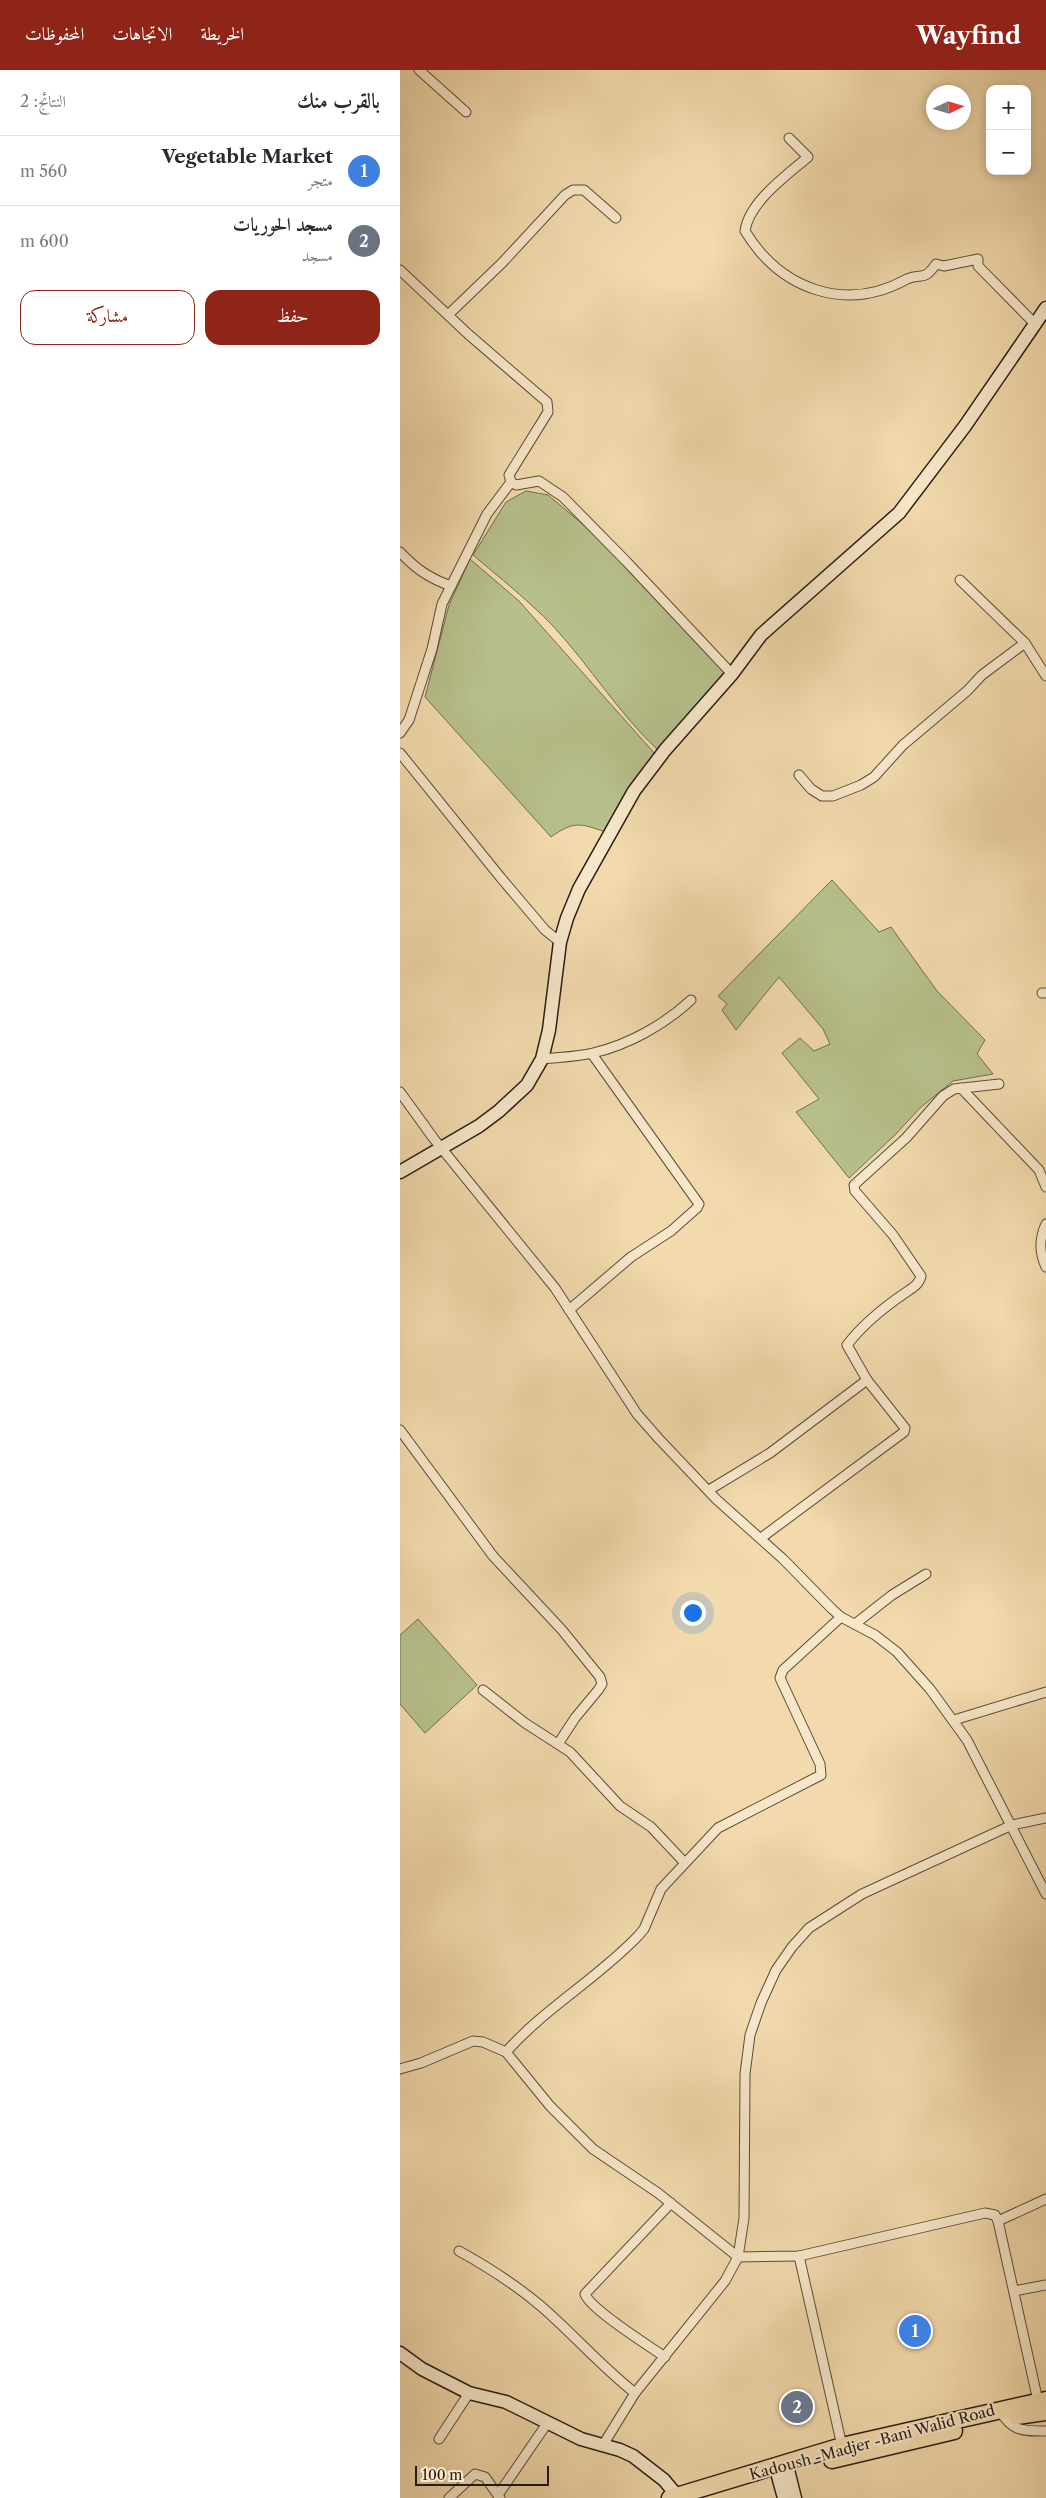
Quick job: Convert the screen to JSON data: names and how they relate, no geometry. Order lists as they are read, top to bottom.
{
  "streets": {
    "highway": ["Kadoush -Madjer -Bani Walid Road"]
  },
  "scale_bar": "100 m",
  "north": "right",
  "page": {
    "header": "Wayfind",
    "nav": ["الخريطة", "الاتجاهات", "المحفوظات"],
    "heading": ["بالقرب منك", "النتائج: 2"],
    "map_buttons": ["+", "−"],
    "list": [
      {
        "mark": "1",
        "name": "Vegetable Market",
        "note": "متجر",
        "value": "560 m"
      },
      {
        "mark": "2",
        "name": "مسجد الحوريات",
        "note": "مسجد",
        "value": "600 m"
      }
    ],
    "buttons": ["حفظ", "مشاركة"],
    "pins": ["1", "2"],
    "scale": "100 m"
  }
}
